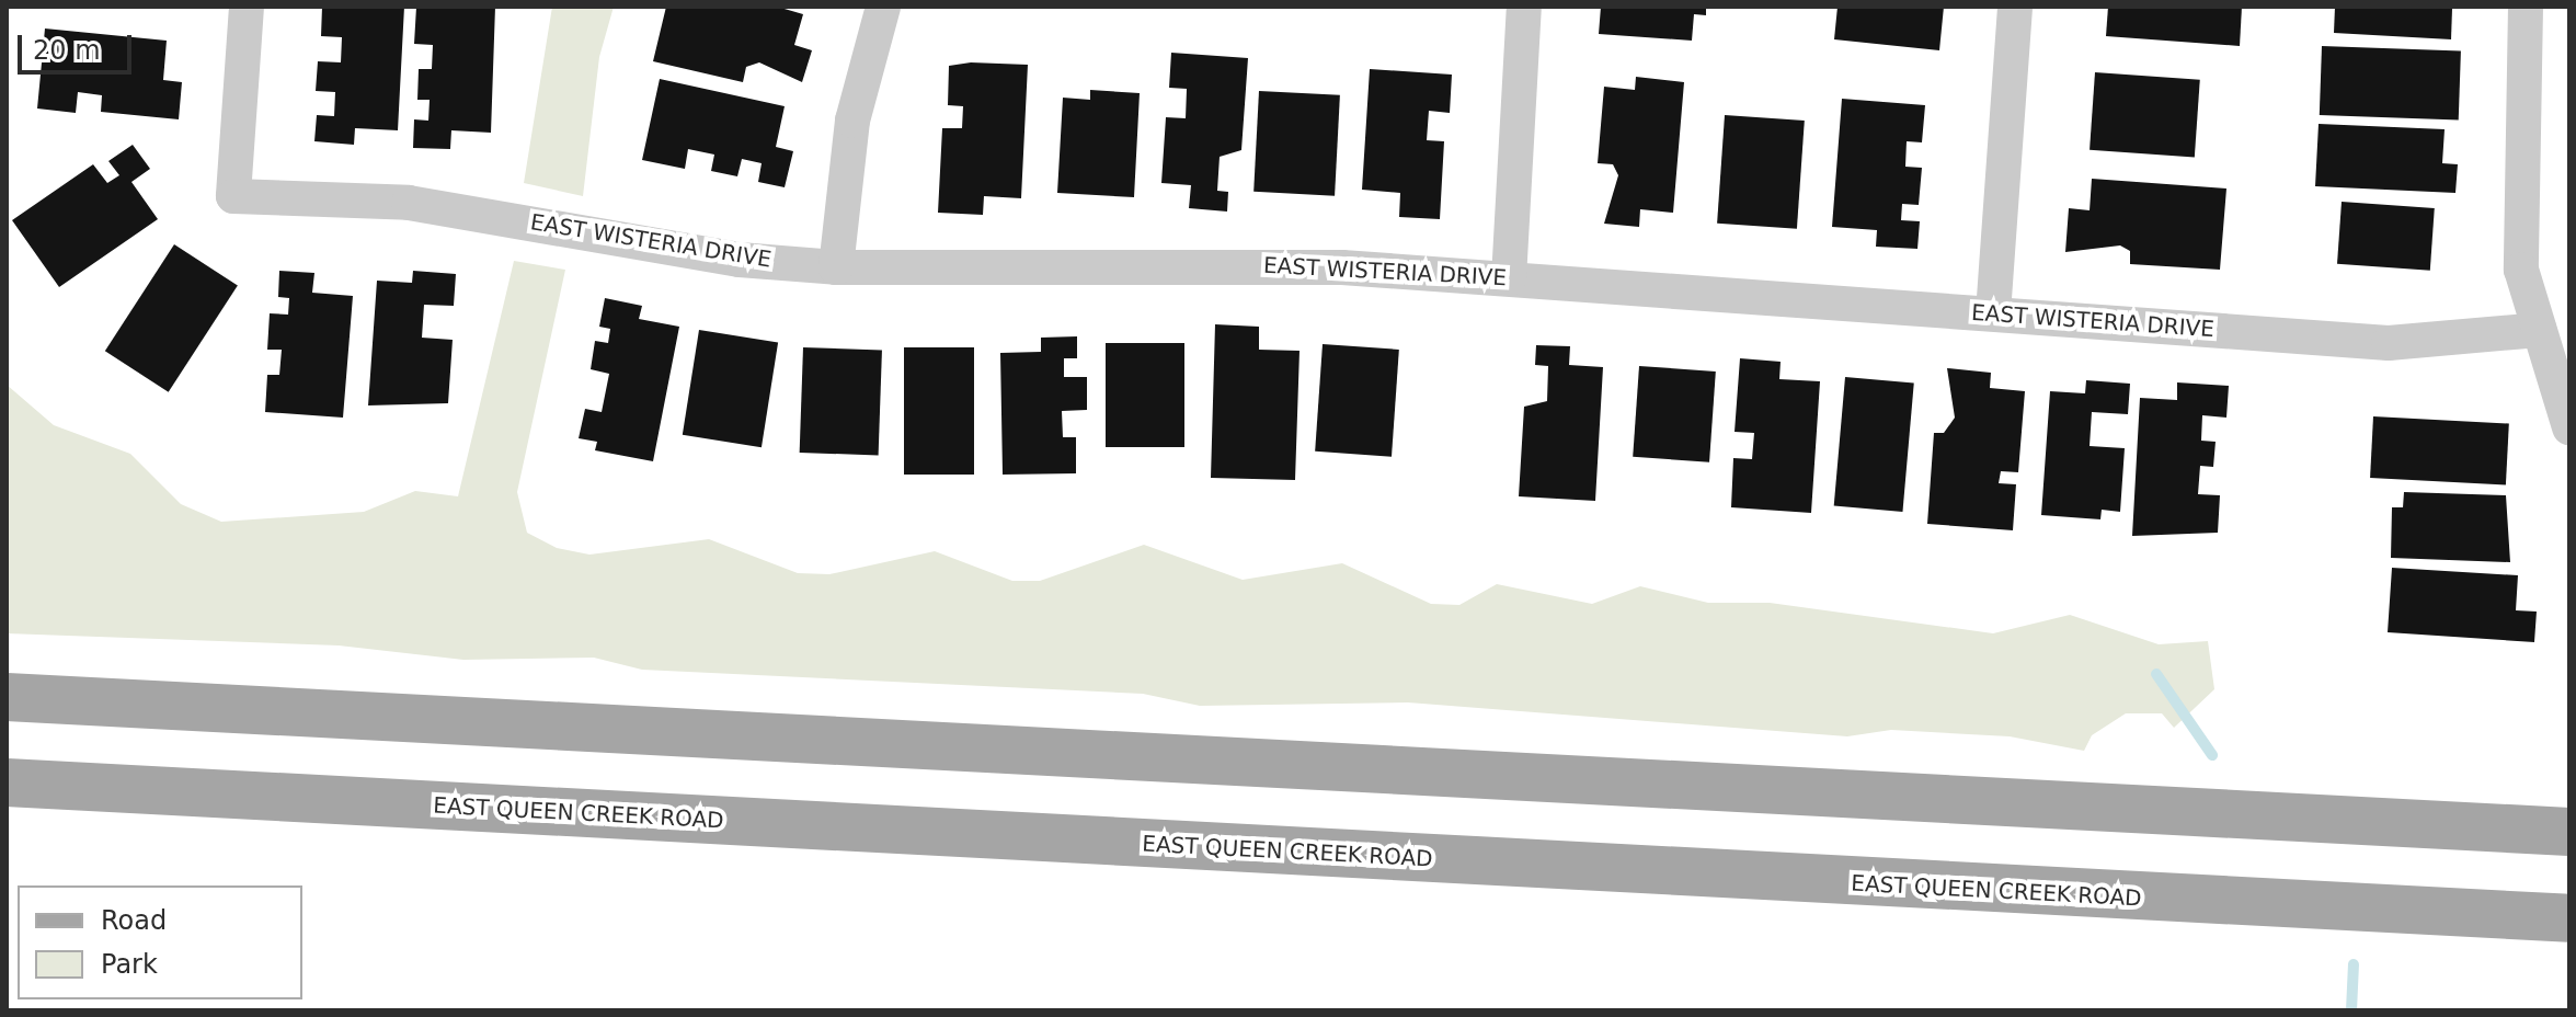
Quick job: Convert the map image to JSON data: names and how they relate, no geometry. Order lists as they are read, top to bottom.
{
  "streets": {
    "main road": ["EAST QUEEN CREEK ROAD"],
    "street": ["EAST WISTERIA DRIVE"]
  },
  "legend": ["Road", "Park"],
  "scale_bar": "20 m"
}
